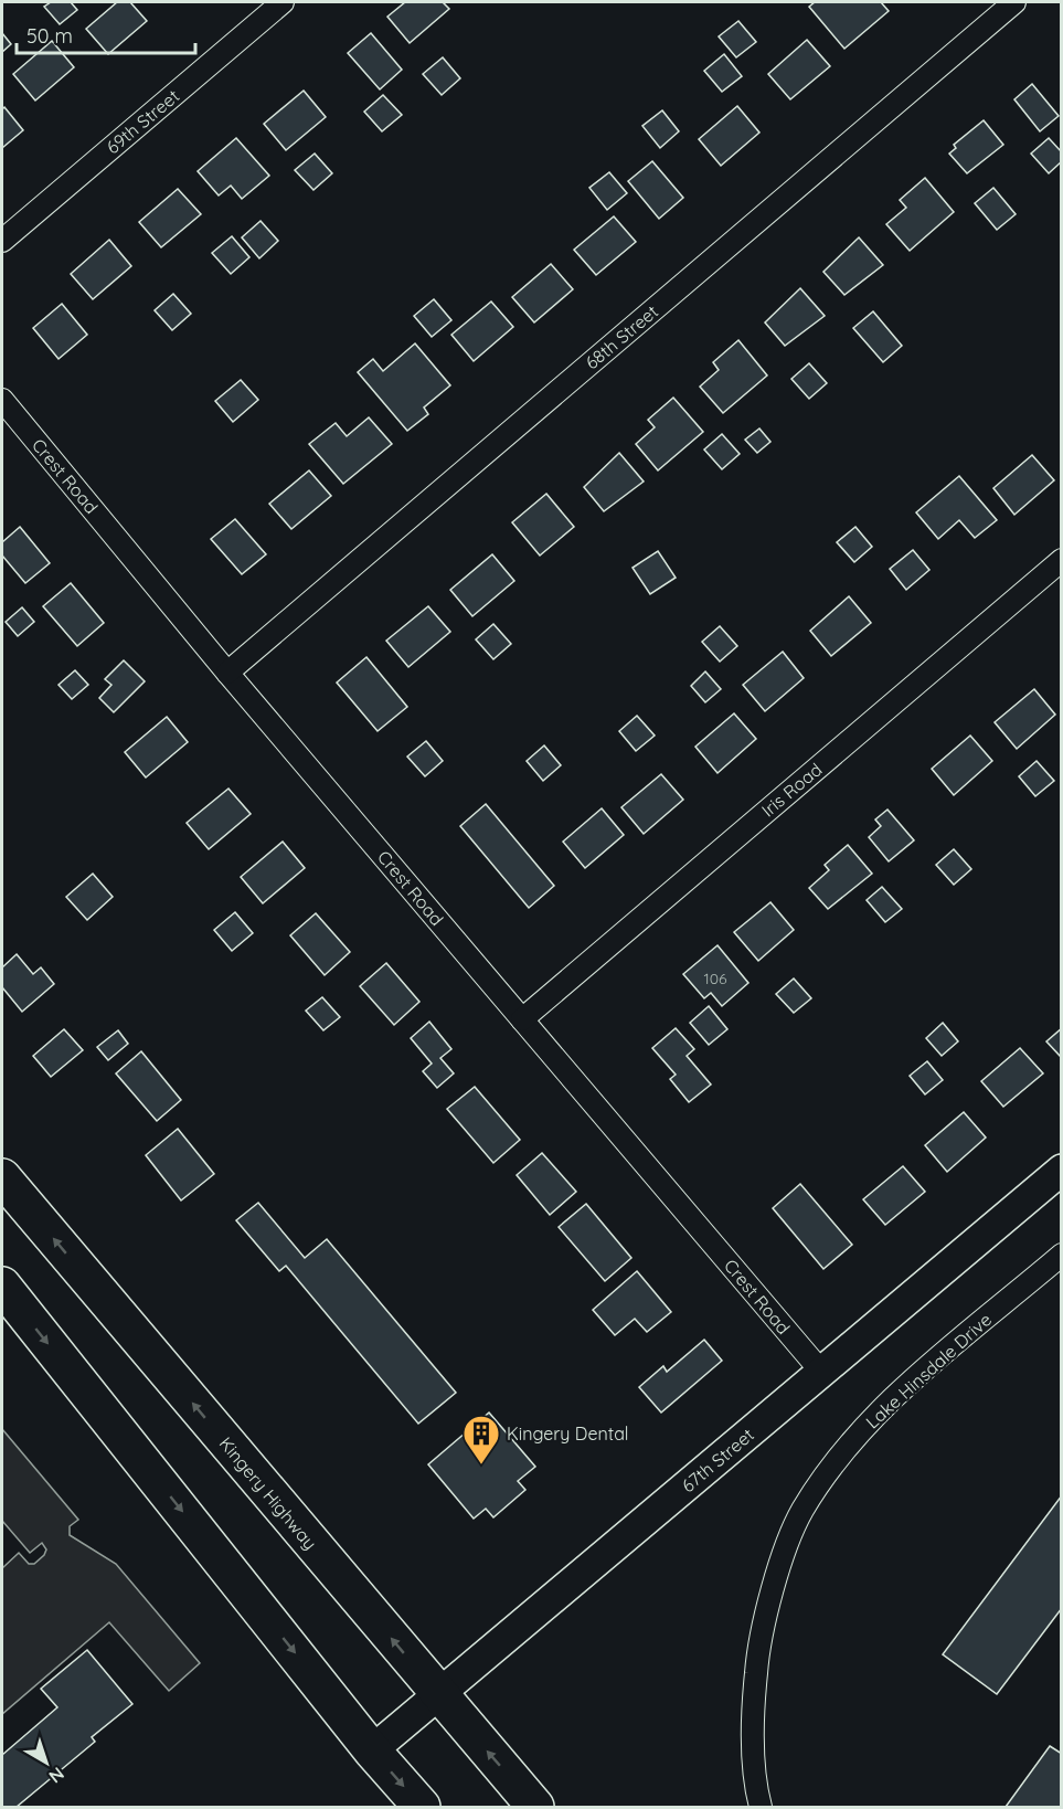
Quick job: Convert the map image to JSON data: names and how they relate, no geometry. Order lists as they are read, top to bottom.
{
  "streets": {
    "highway": ["Kingery Highway"],
    "street": [
      "69th Street",
      "68th Street",
      "Crest Road",
      "Iris Road",
      "Lake Hinsdale Drive",
      "67th Street"
    ]
  },
  "crossings": [
    ["68th Street", "Crest Road"],
    ["Crest Road", "Iris Road"],
    ["Crest Road", "67th Street"],
    ["67th Street", "Kingery Highway"]
  ],
  "places": {
    "building": ["Kingery Dental"]
  },
  "house_numbers": ["106"],
  "scale_bar": "50 m",
  "north": "bottom right"
}
